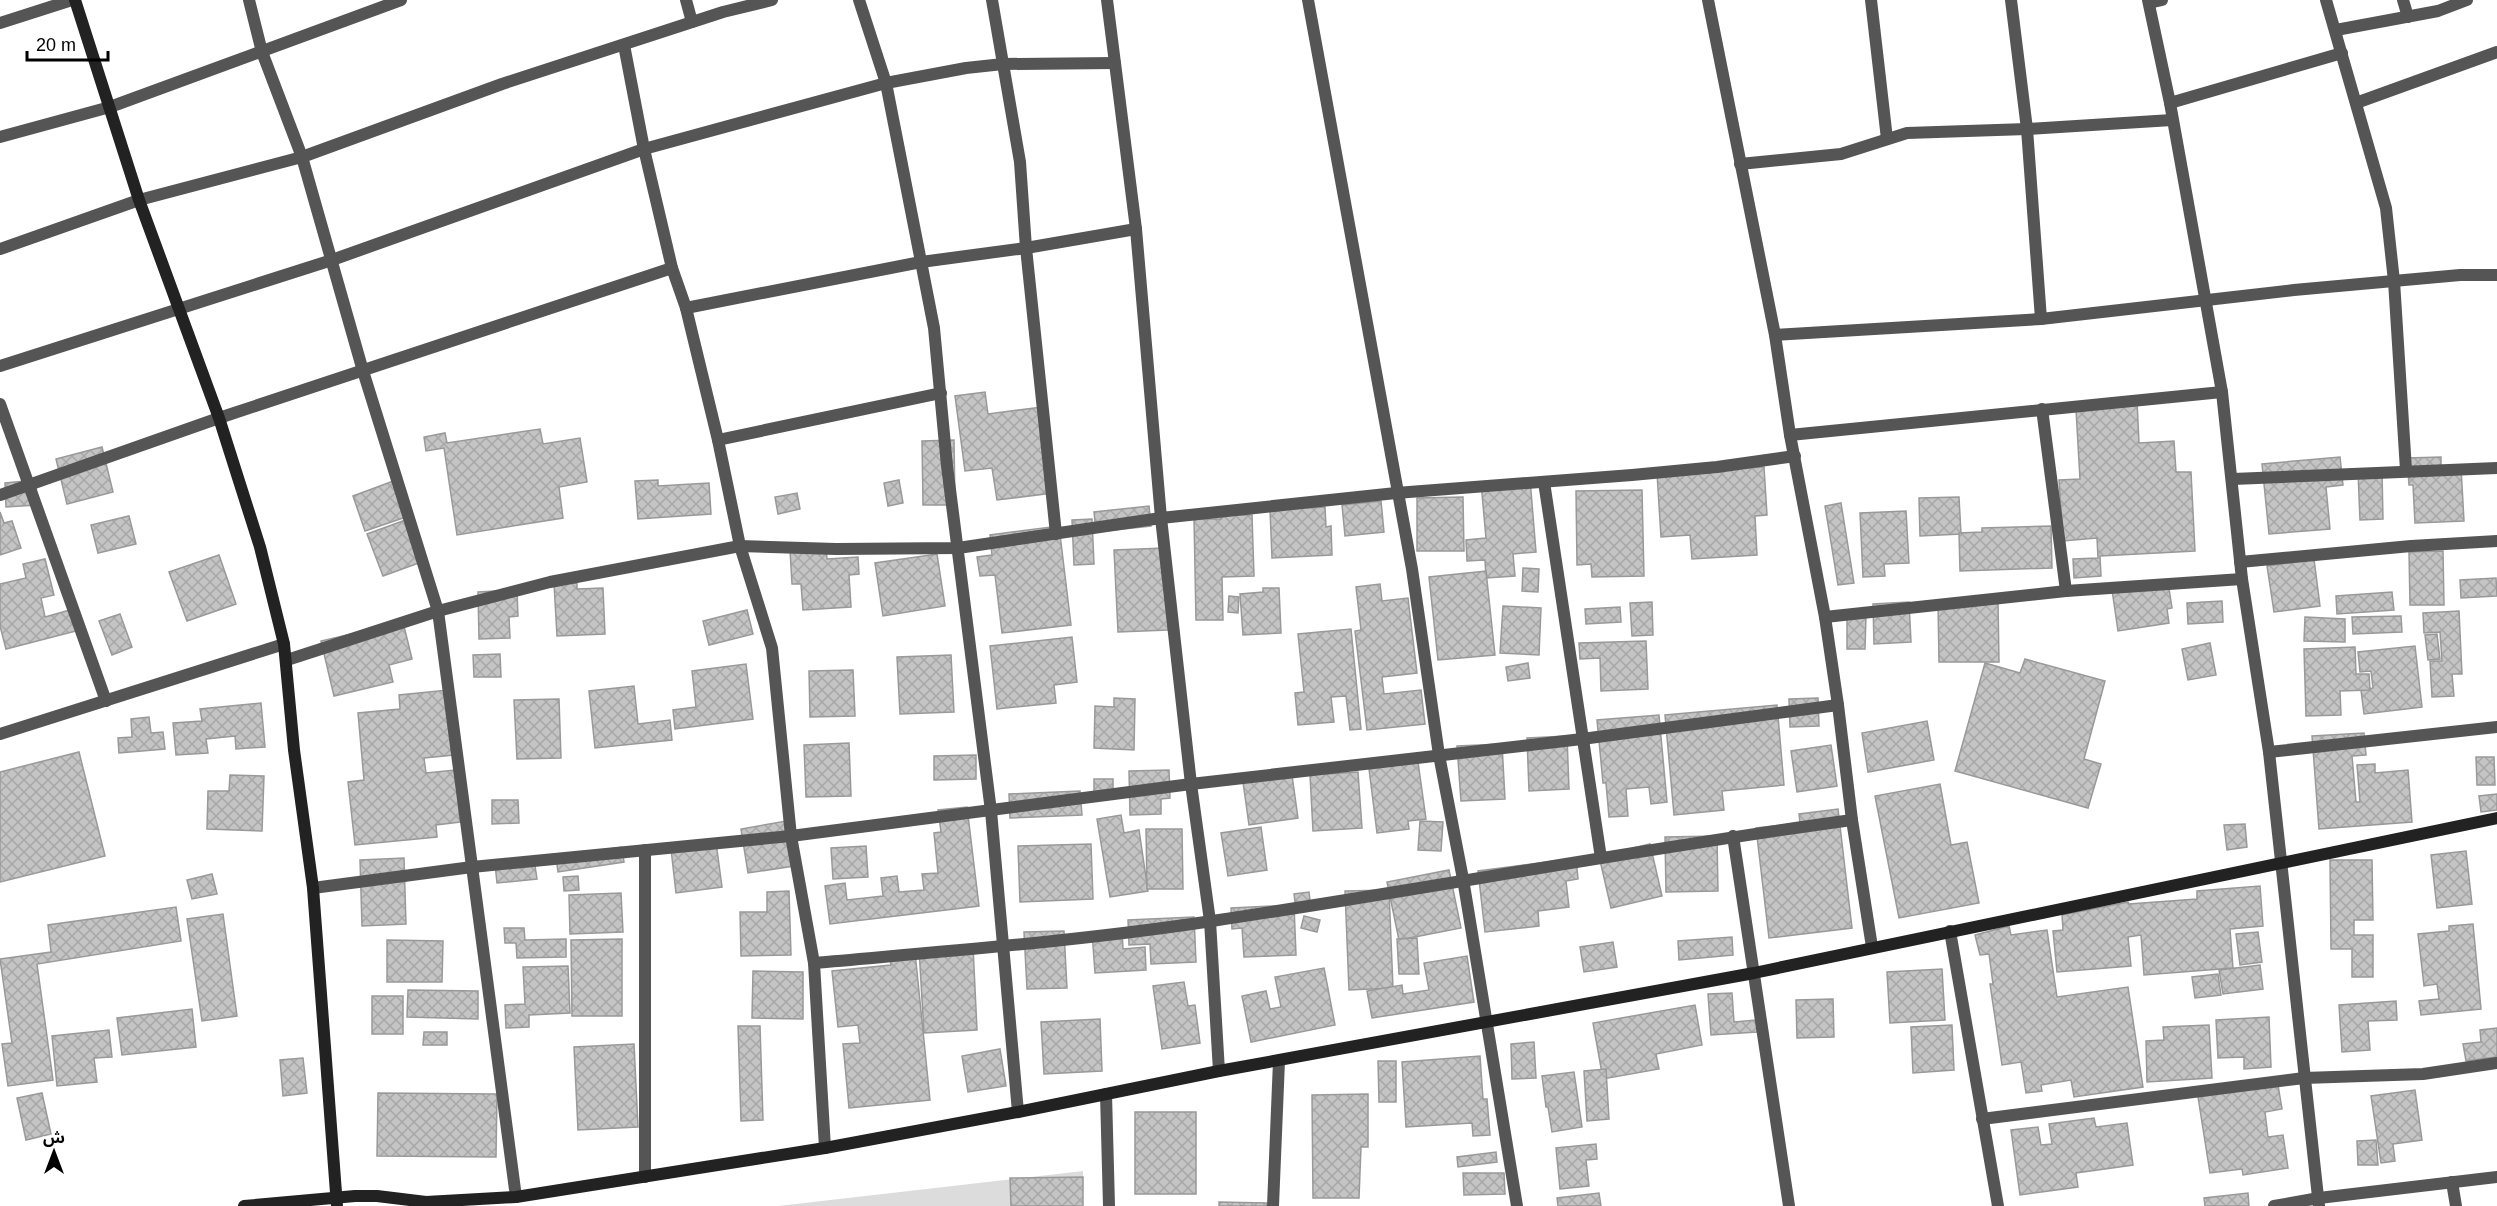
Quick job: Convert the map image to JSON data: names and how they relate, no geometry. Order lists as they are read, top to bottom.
{
  "scale_bar": "20 m",
  "north": "top"
}
